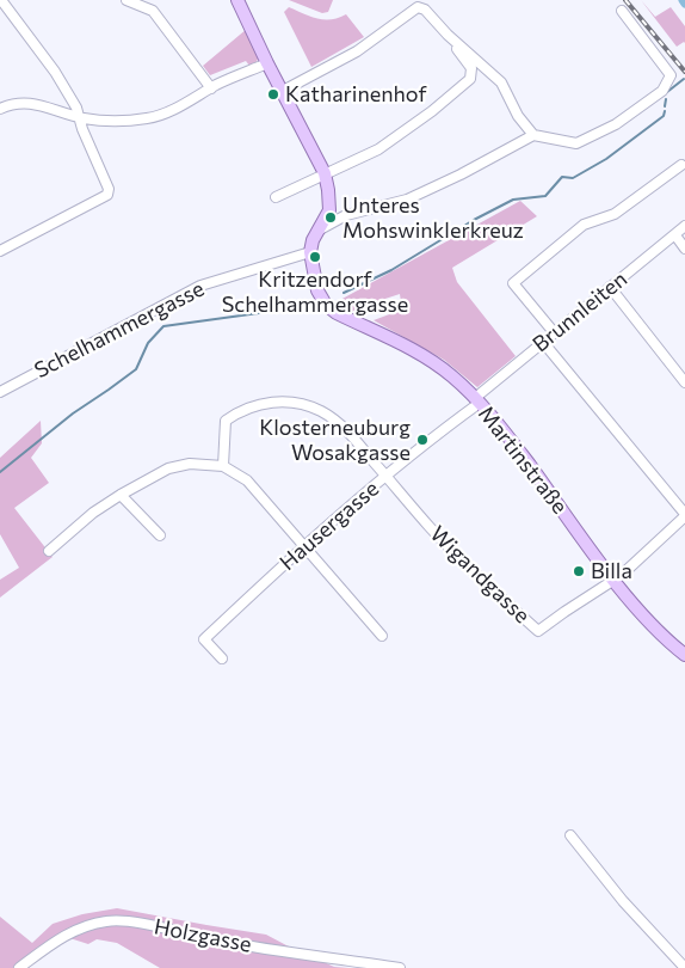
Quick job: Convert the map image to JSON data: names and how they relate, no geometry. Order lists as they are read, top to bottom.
{
  "streets": {
    "main road": ["Martinstraße"],
    "street": [
      "Brunnleiten",
      "Schelhammergasse",
      "Hausergasse",
      "Wigandgasse",
      "Holzgasse"
    ]
  },
  "crossings": [
    ["Brunnleiten", "Martinstraße"],
    ["Brunnleiten", "Hausergasse"],
    ["Schelhammergasse", "Martinstraße"],
    ["Martinstraße", "Hausergasse"],
    ["Martinstraße", "Wigandgasse"],
    ["Hausergasse", "Wigandgasse"]
  ],
  "places": [
    "Katharinenhof",
    "Unteres Mohswinklerkreuz",
    "Kritzendorf Schelhammergasse",
    "Klosterneuburg Wosakgasse",
    "Billa"
  ]
}
